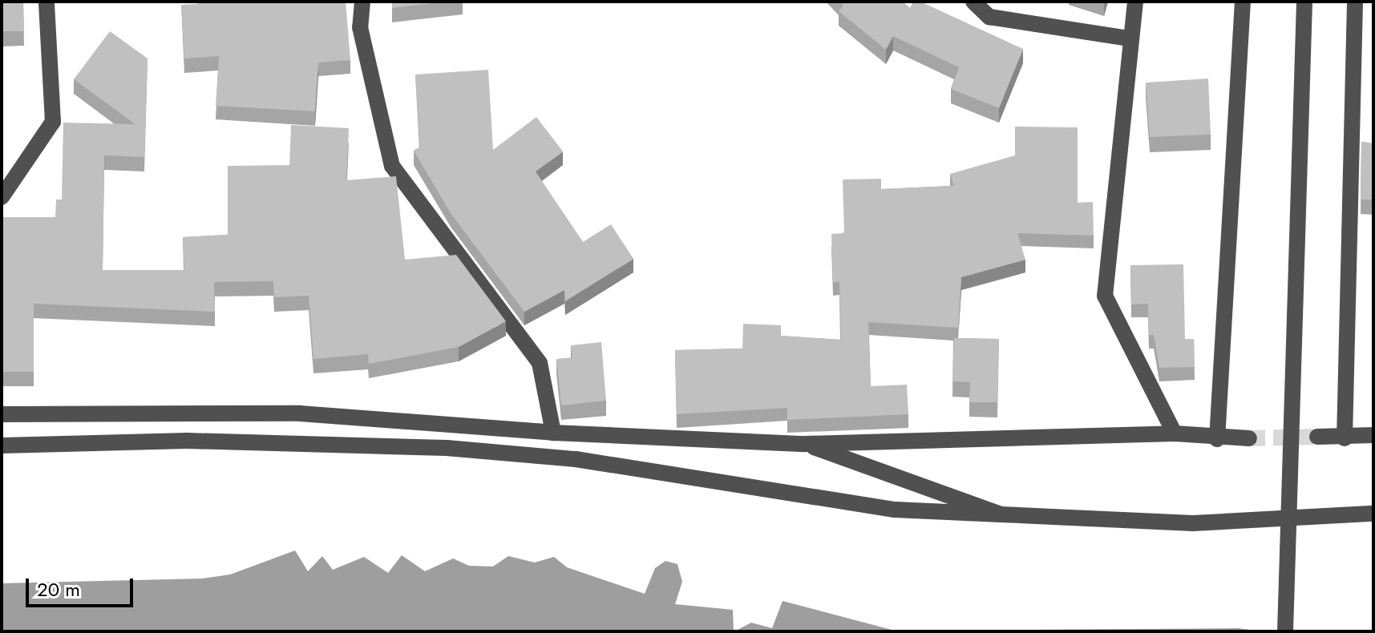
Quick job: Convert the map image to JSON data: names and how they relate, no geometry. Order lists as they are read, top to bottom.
{
  "scale_bar": "20 m"
}
